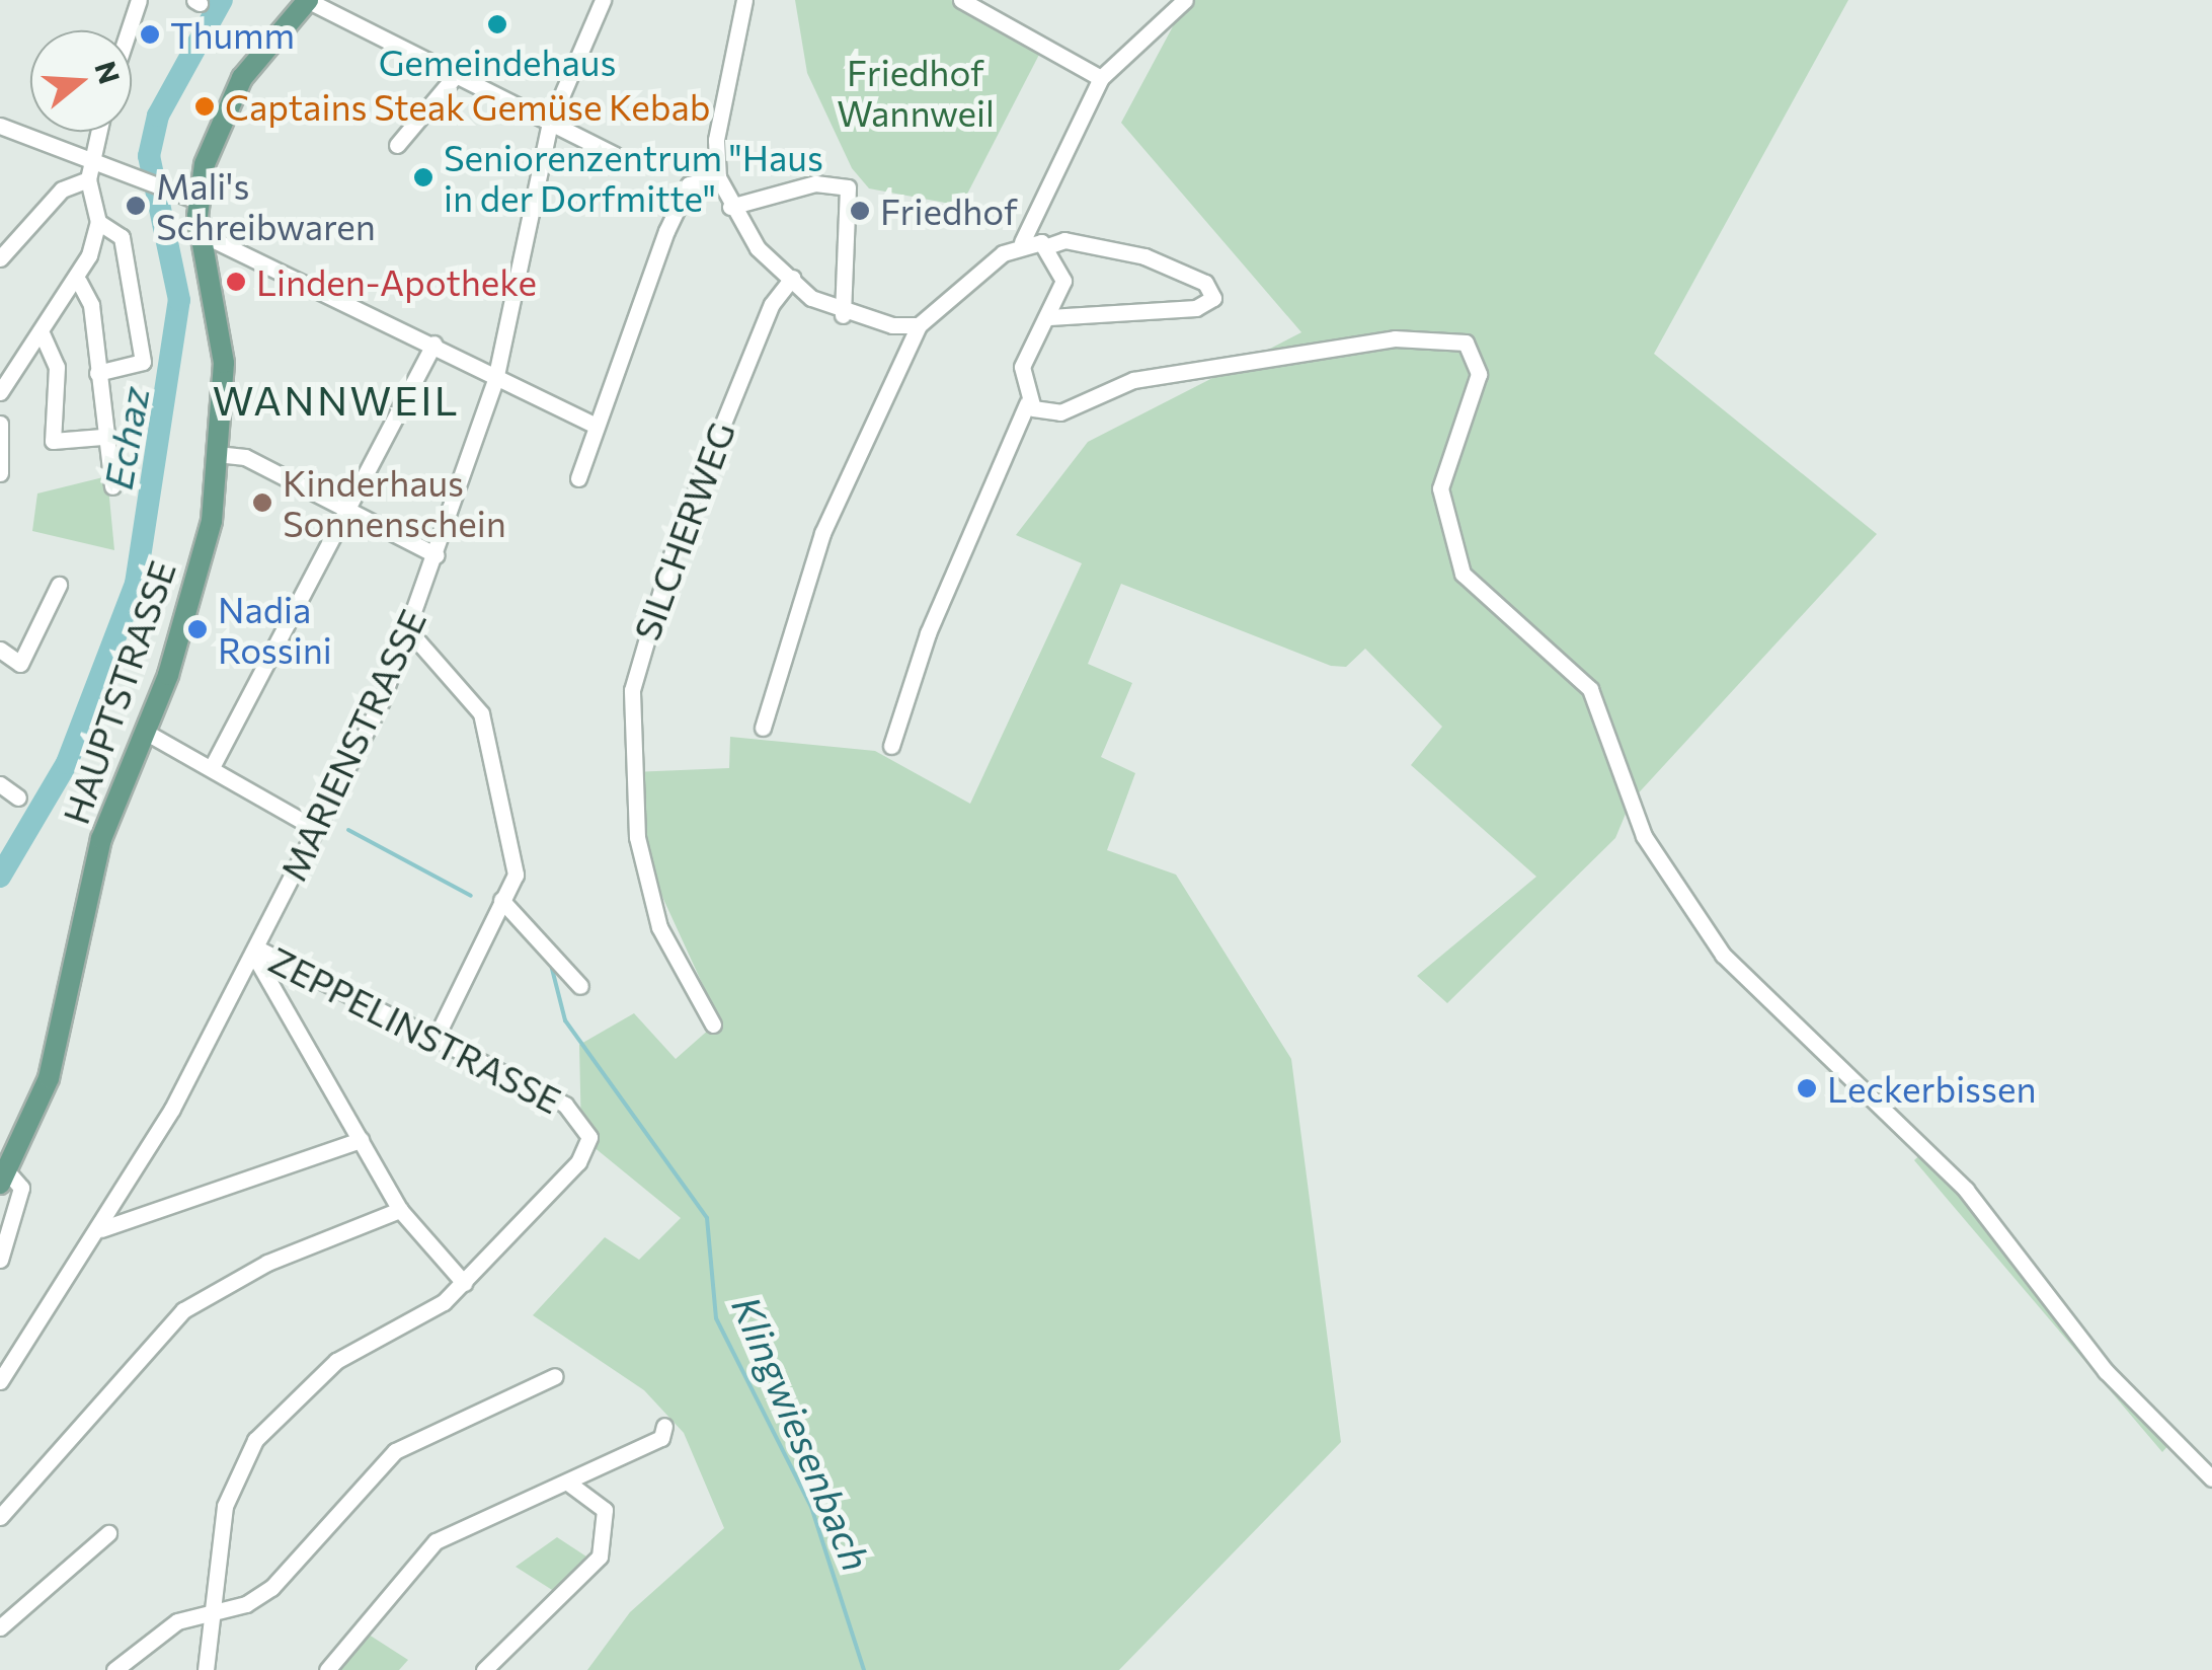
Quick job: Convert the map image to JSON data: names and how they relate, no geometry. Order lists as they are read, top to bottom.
{
  "streets": {
    "main road": ["HAUPTSTRASSE"],
    "street": ["SILCHERWEG", "MARIENSTRASSE", "ZEPPELINSTRASSE"]
  },
  "crossings": [
    ["MARIENSTRASSE", "ZEPPELINSTRASSE"]
  ],
  "districts": ["WANNWEIL"],
  "water": ["Echaz", "Klingwiesenbach"],
  "parks": ["Friedhof Wannweil"],
  "places": [
    "Gemeindehaus",
    "Thumm",
    "Captains Steak Gemüse Kebab",
    "Seniorenzentrum \"Haus in der Dorfmitte\"",
    "Mali's Schreibwaren",
    "Friedhof",
    "Linden-Apotheke",
    "Kinderhaus Sonnenschein",
    "Nadia Rossini",
    "Leckerbissen"
  ],
  "north": "right"
}
